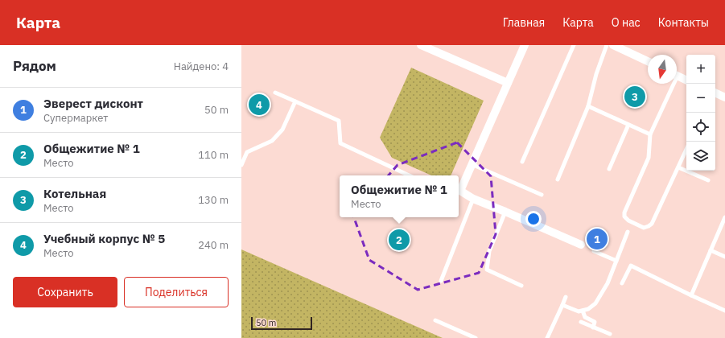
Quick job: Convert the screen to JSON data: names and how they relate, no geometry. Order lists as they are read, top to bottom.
{
  "scale_bar": "50 m",
  "north": "bottom",
  "page": {
    "header": "Карта",
    "nav": [
      "Главная",
      "Карта",
      "О нас",
      "Контакты"
    ],
    "heading": ["Рядом", "Найдено: 4"],
    "map_buttons": ["+", "−"],
    "pins": [
      "3",
      "4",
      "1",
      "2"
    ],
    "list": [
      {
        "mark": "1",
        "name": "Эверест дисконт",
        "note": "Супермаркет",
        "value": "50 m"
      },
      {
        "mark": "2",
        "name": "Общежитие № 1",
        "note": "Место",
        "value": "110 m"
      },
      {
        "mark": "3",
        "name": "Котельная",
        "note": "Место",
        "value": "130 m"
      },
      {
        "mark": "4",
        "name": "Учебный корпус № 5",
        "note": "Место",
        "value": "240 m"
      }
    ],
    "popup": ["Общежитие № 1", "Место"],
    "buttons": ["Сохранить", "Поделиться"],
    "scale": "50 m"
  }
}
